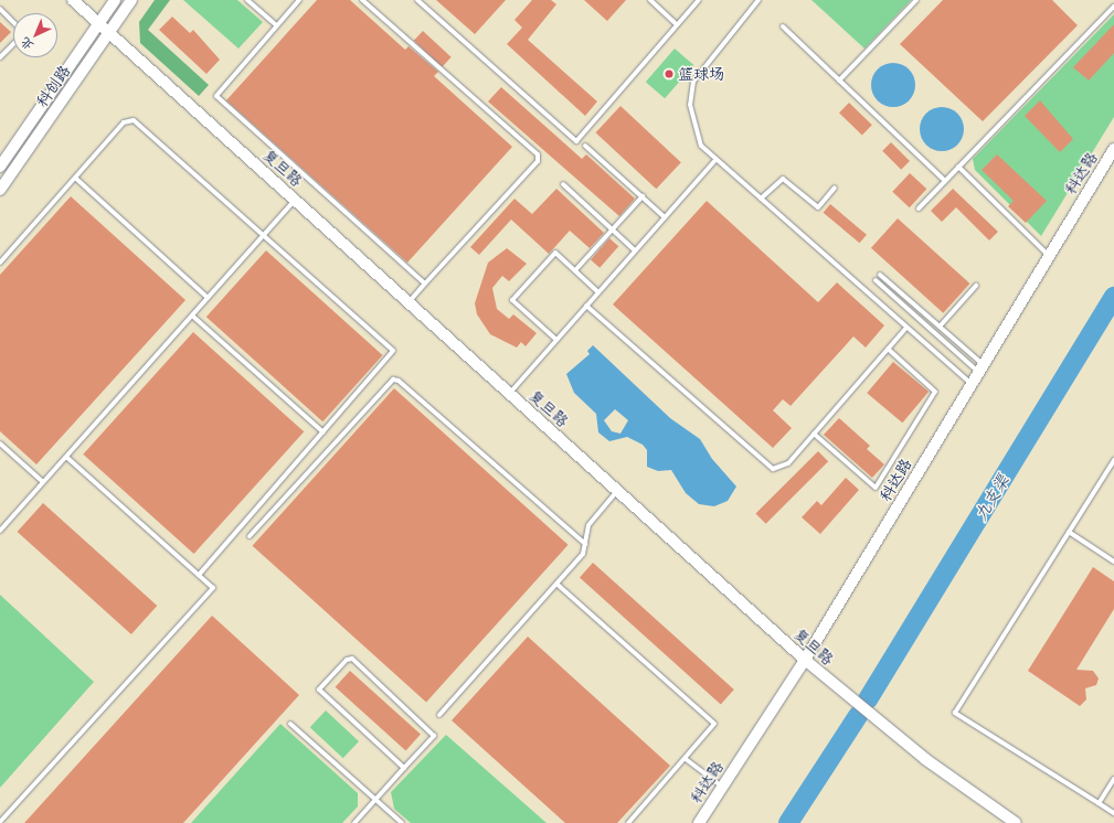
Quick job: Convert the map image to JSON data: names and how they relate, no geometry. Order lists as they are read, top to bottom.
{
  "streets": {
    "street": ["科创路", "复旦路", "科达路"]
  },
  "crossings": [
    ["科创路", "复旦路"],
    ["复旦路", "科达路"]
  ],
  "water": ["九支渠"],
  "places": ["篮球场"],
  "north": "bottom left"
}
